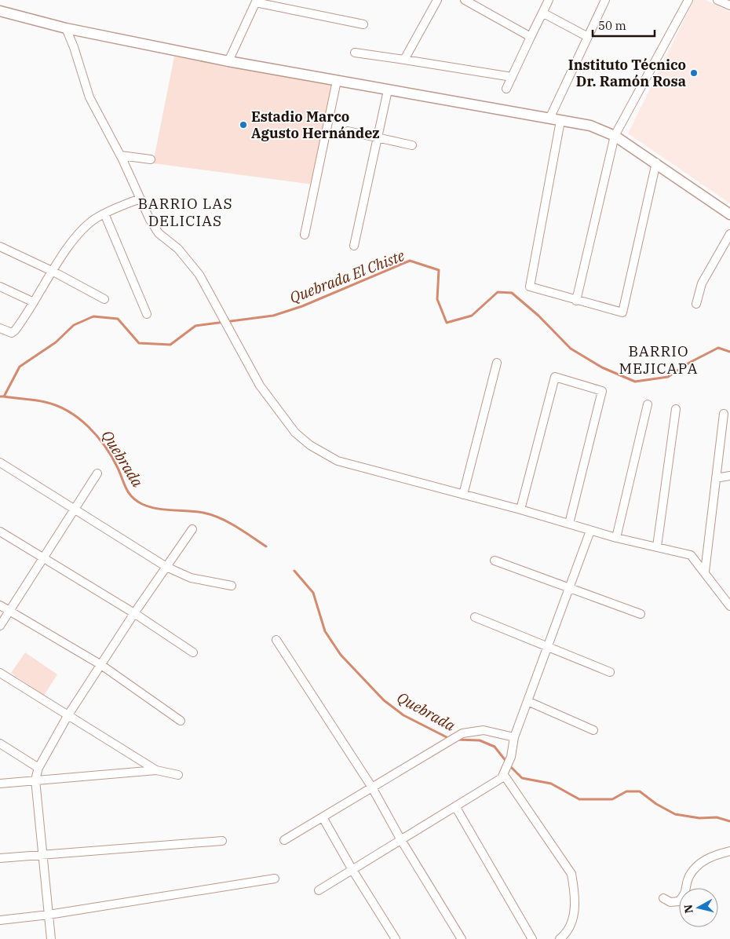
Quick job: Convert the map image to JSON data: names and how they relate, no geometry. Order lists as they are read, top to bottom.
{
  "districts": ["BARRIO LAS DELICIAS", "BARRIO MEJICAPA"],
  "water": ["Quebrada El Chiste", "Quebrada"],
  "places": ["Instituto Técnico Dr. Ramón Rosa", "Estadio Marco Agusto Hernández"],
  "scale_bar": "50 m",
  "north": "left"
}
